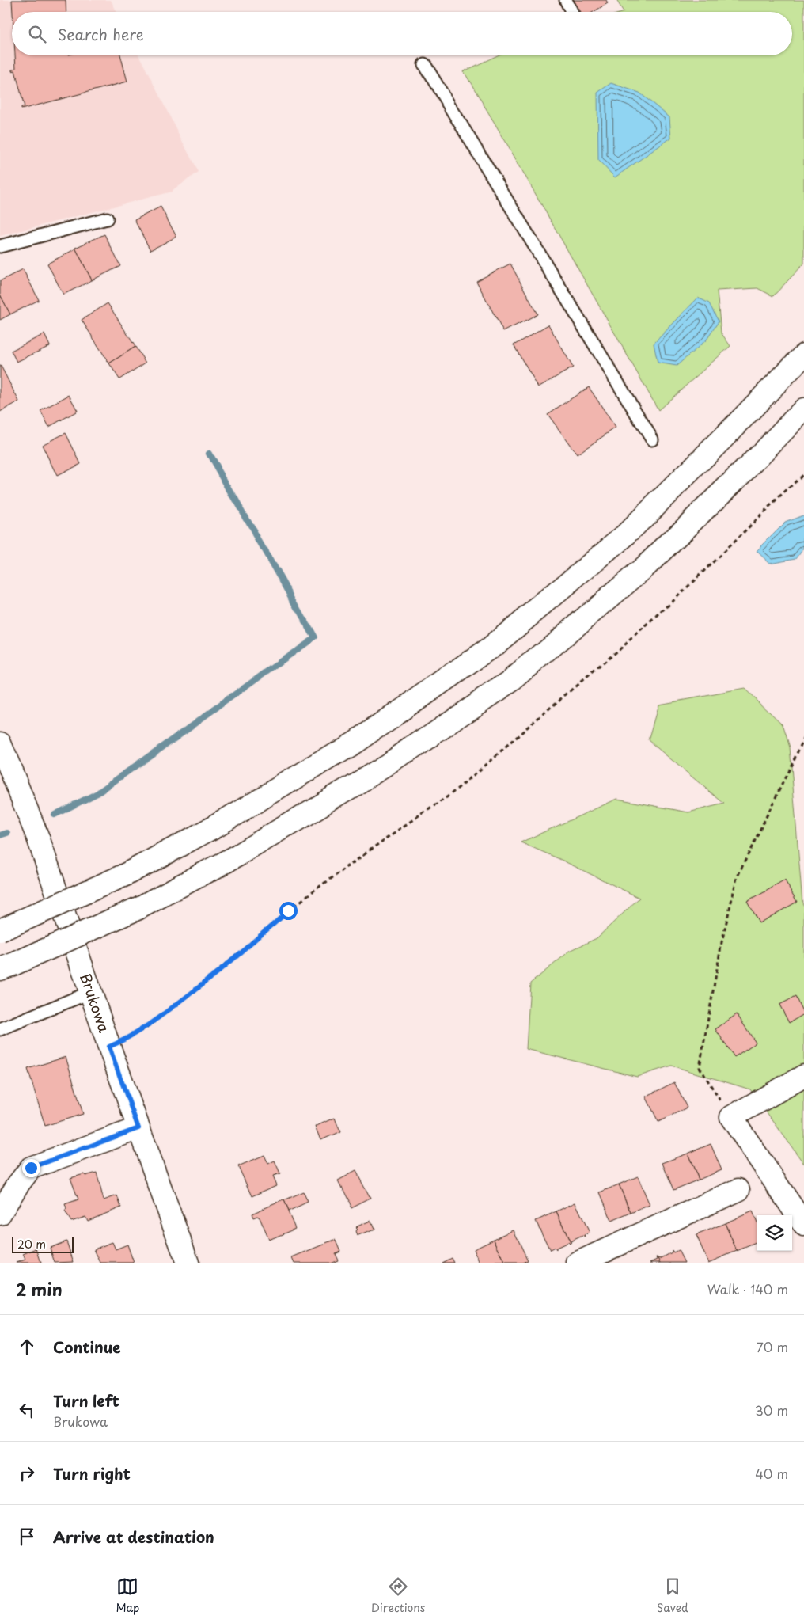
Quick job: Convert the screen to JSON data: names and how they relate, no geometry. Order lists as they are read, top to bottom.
{
  "streets": {
    "main road": ["Brukowa"]
  },
  "scale_bar": "20 m",
  "page": {
    "search": "Search here",
    "scale": "20 m",
    "heading": ["2 min", "Walk · 140 m"],
    "list": [
      ["Continue", "70 m"],
      ["Turn left", "Brukowa", "30 m"],
      ["Turn right", "40 m"],
      "Arrive at destination"
    ],
    "nav": ["Map", "Directions", "Saved"]
  }
}
